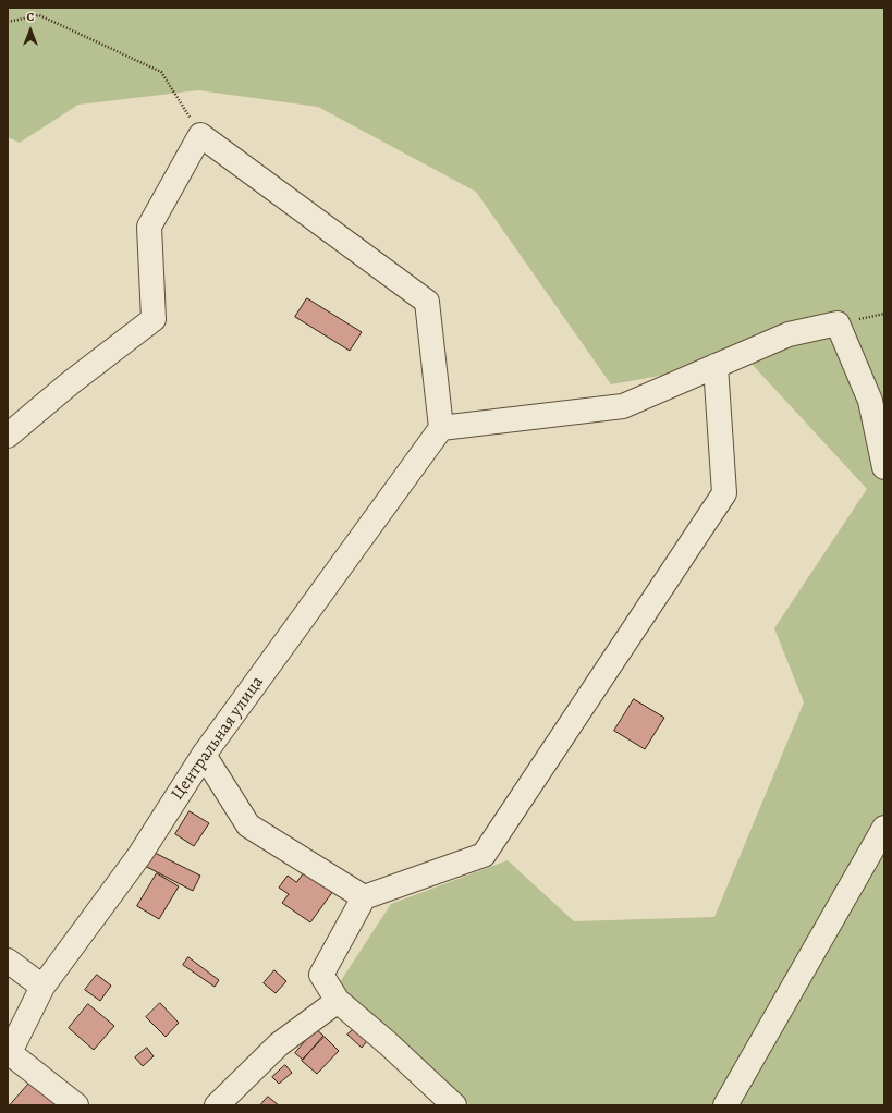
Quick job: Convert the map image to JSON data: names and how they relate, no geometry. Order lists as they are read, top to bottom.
{
  "streets": {
    "street": ["Центральная улица"]
  },
  "north": "top"
}
